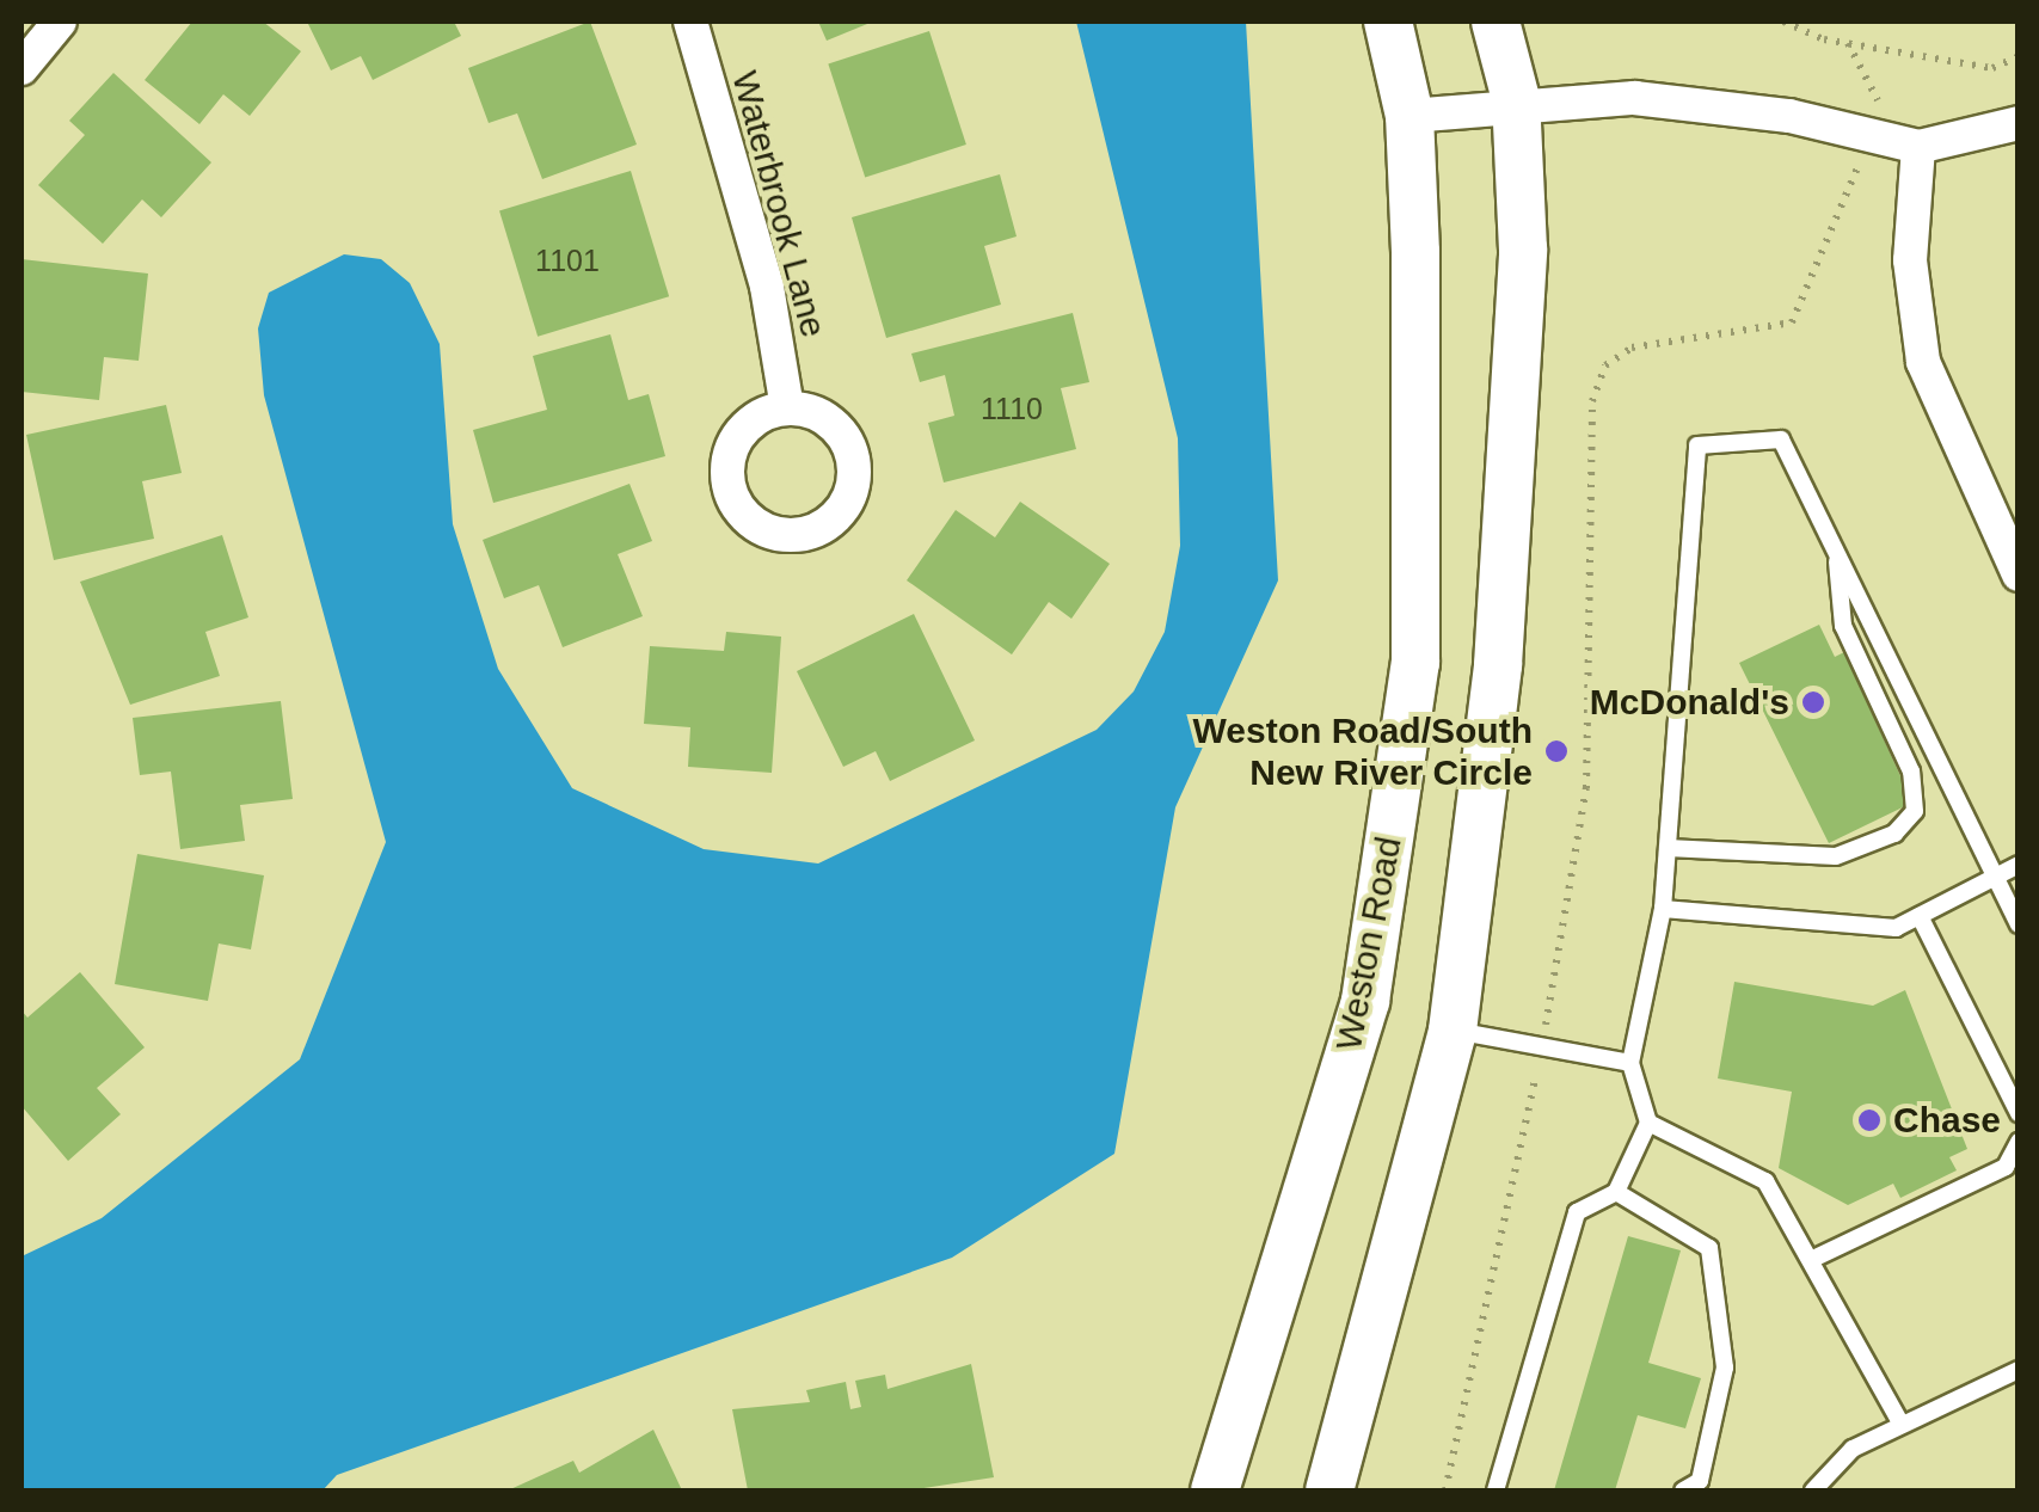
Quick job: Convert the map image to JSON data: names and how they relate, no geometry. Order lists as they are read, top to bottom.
{
  "streets": {
    "main road": ["Weston Road"],
    "street": ["Waterbrook Lane"]
  },
  "places": ["McDonald's", "Weston Road/South New River Circle", "Chase"],
  "house_numbers": ["1101", "1110"]
}
